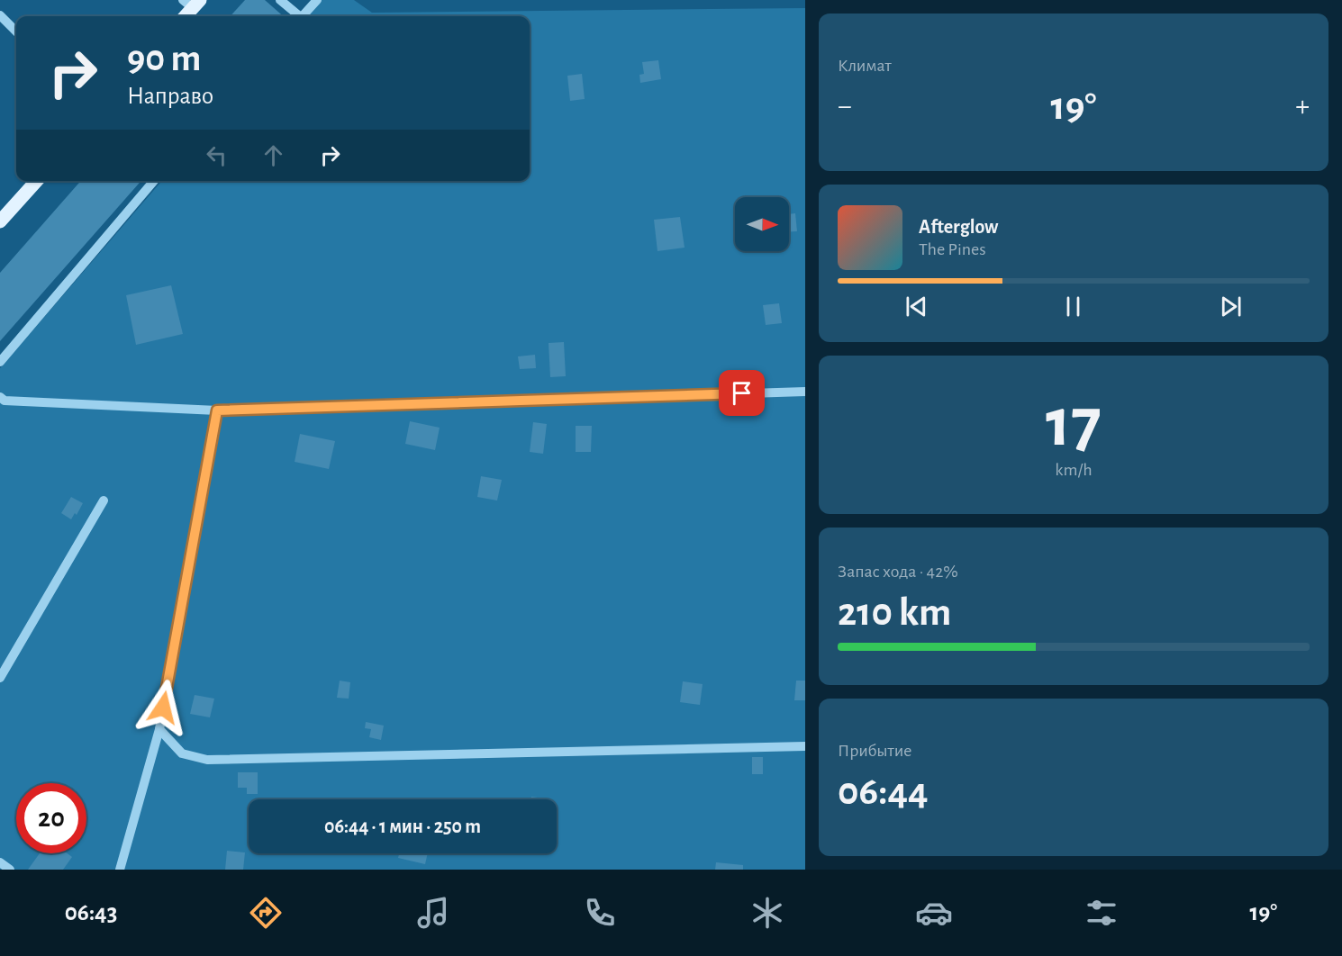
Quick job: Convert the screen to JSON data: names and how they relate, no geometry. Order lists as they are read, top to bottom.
{
  "north": "right",
  "page": {
    "tile": [
      "Климат",
      ["17", "km/h"],
      ["Запас хода · 42%", "210 km"],
      ["Прибытие", "06:44"]
    ],
    "turn": ["90 m", "Направо"],
    "heat": ["−", "19°", "+"],
    "song": ["Afterglow", "The Pines"],
    "limit": "20",
    "trip": "06:44 · 1 мин · 250 m",
    "tabs": ["06:43", "19°"]
  }
}
